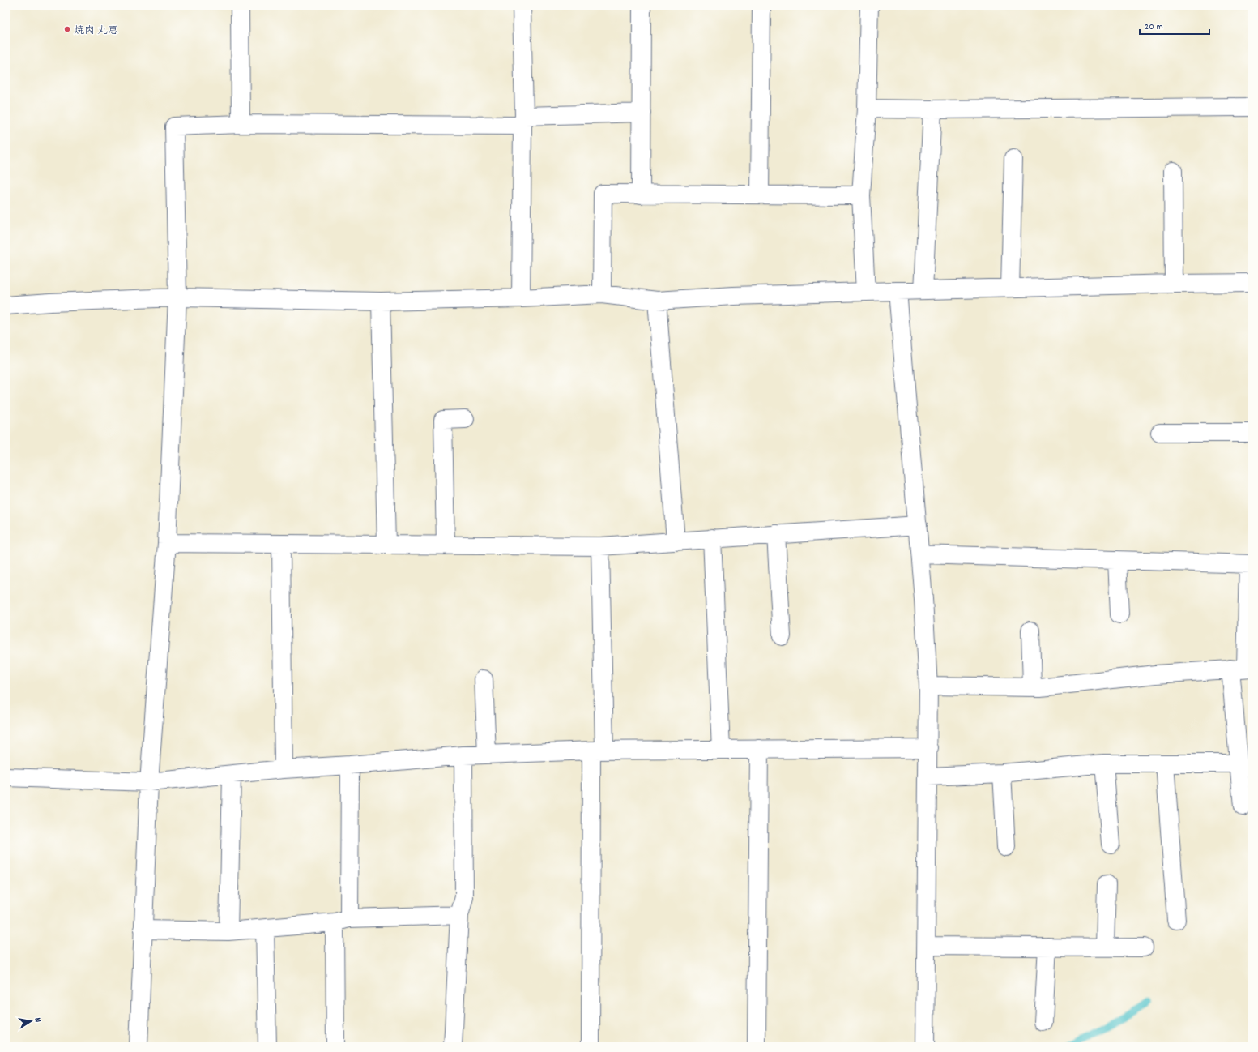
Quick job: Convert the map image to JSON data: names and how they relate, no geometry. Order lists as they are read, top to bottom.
{
  "places": ["焼肉 丸恵"],
  "scale_bar": "20 m",
  "north": "right"
}
